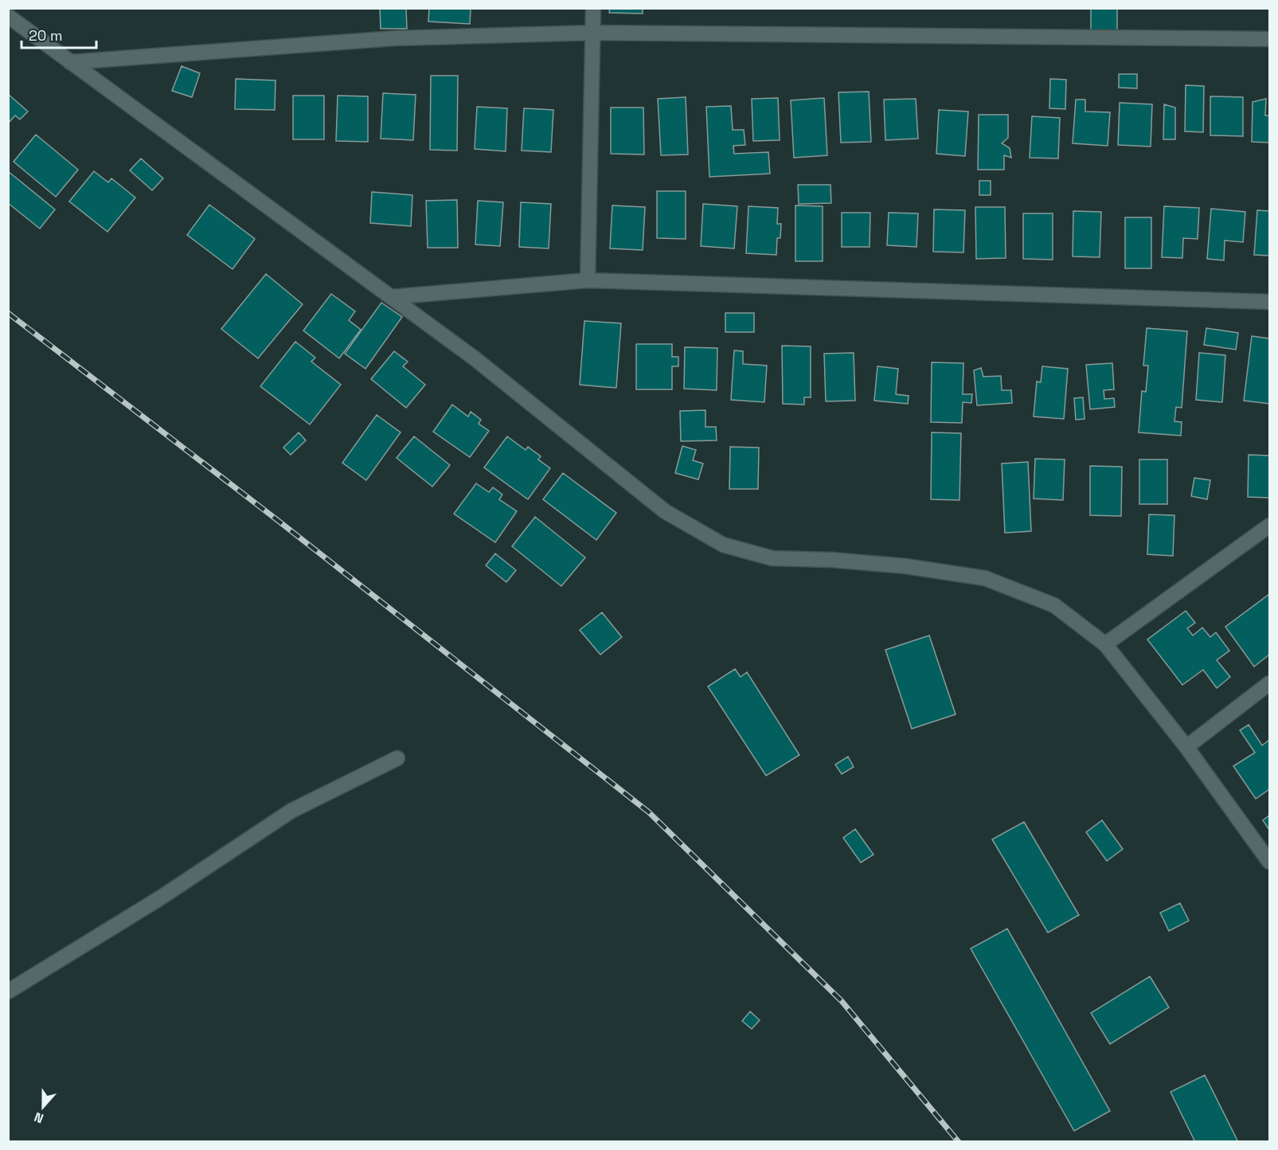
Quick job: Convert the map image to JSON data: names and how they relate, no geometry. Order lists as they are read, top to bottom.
{
  "scale_bar": "20 m",
  "north": "bottom"
}
